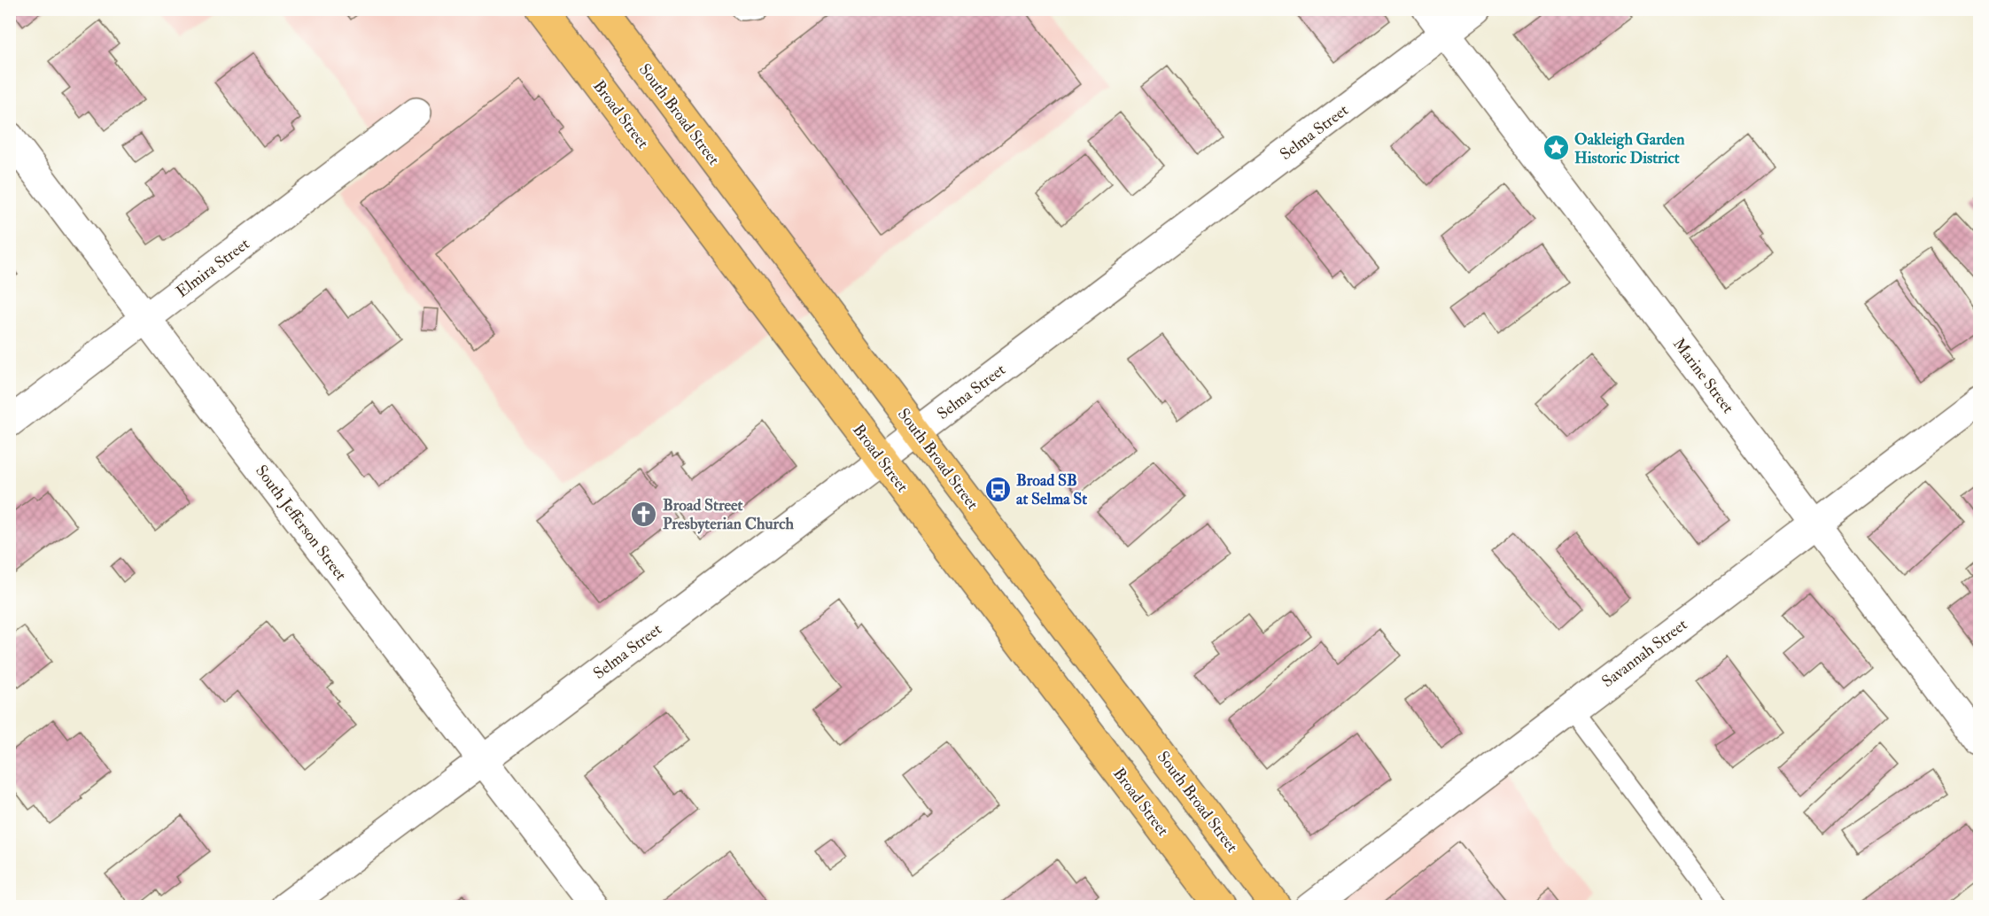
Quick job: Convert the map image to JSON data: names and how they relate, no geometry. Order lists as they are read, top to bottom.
{
  "streets": {
    "main road": ["Broad Street", "South Broad Street"],
    "street": [
      "Selma Street",
      "Elmira Street",
      "Marine Street",
      "South Jefferson Street",
      "Savannah Street"
    ]
  },
  "crossings": [
    ["Broad Street", "Selma Street"],
    ["South Broad Street", "Selma Street"],
    ["Selma Street", "Marine Street"],
    ["Selma Street", "South Jefferson Street"],
    ["Elmira Street", "South Jefferson Street"],
    ["Marine Street", "Savannah Street"]
  ],
  "places": {
    "place": ["Oakleigh Garden Historic District"],
    "bus stop": ["Broad SB at Selma St"],
    "church": ["Broad Street Presbyterian Church"]
  }
}
